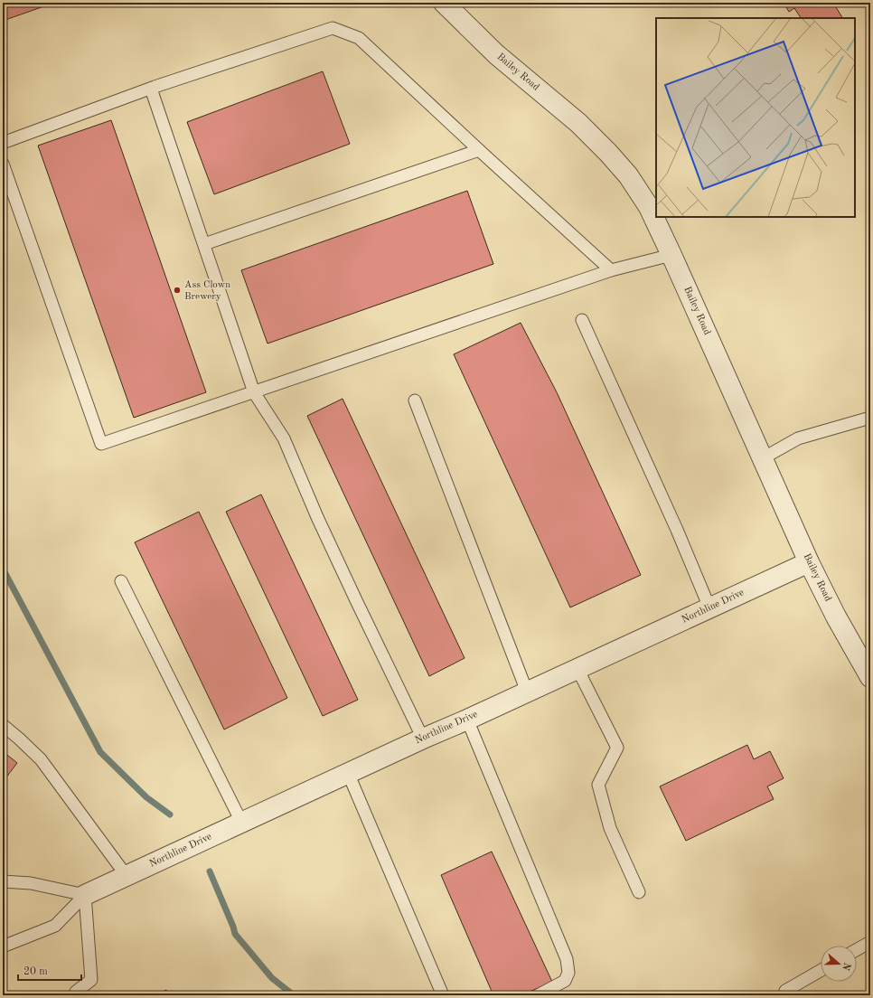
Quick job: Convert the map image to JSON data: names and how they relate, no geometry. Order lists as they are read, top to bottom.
{
  "streets": {
    "street": ["Bailey Road", "Northline Drive"]
  },
  "crossings": [
    ["Bailey Road", "Northline Drive"]
  ],
  "places": ["Ass Clown Brewery"],
  "scale_bar": "20 m",
  "north": "right"
}
